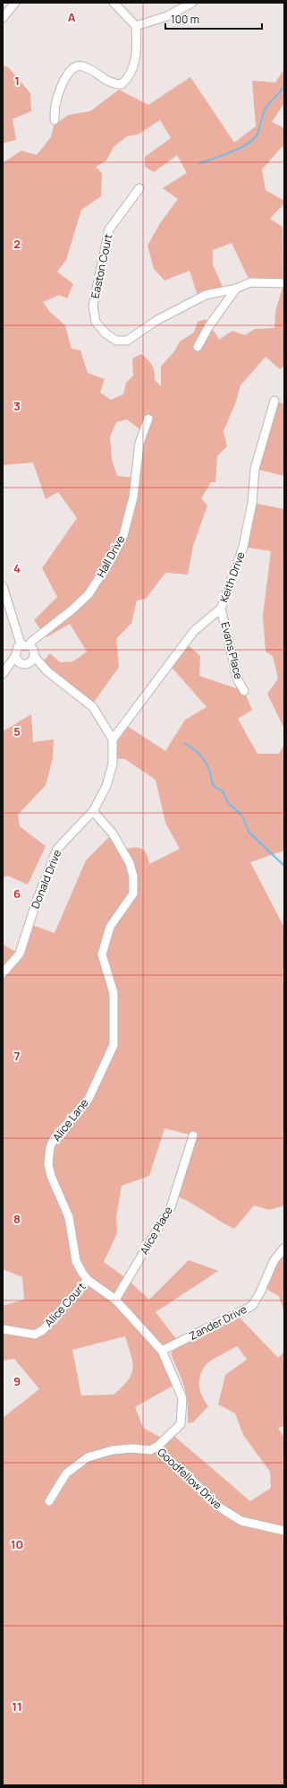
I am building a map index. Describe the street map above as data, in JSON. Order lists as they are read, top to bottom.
{
  "streets": {
    "street": [
      "Easton Court",
      "Hall Drive",
      "Keith Drive",
      "Evans Place",
      "Donald Drive",
      "Alice Lane",
      "Alice Place",
      "Alice Court",
      "Zander Drive",
      "Goodfellow Drive"
    ]
  },
  "crossings": [
    ["Keith Drive", "Evans Place"],
    ["Keith Drive", "Donald Drive"],
    ["Donald Drive", "Alice Lane"],
    ["Alice Lane", "Alice Place"],
    ["Alice Lane", "Alice Court"],
    ["Alice Lane", "Zander Drive"],
    ["Alice Lane", "Goodfellow Drive"]
  ],
  "scale_bar": "100 m",
  "grid": {
    "columns": ["A"],
    "rows": [
      "1",
      "2",
      "3",
      "4",
      "5",
      "6",
      "7",
      "8",
      "9",
      "10",
      "11"
    ]
  }
}
